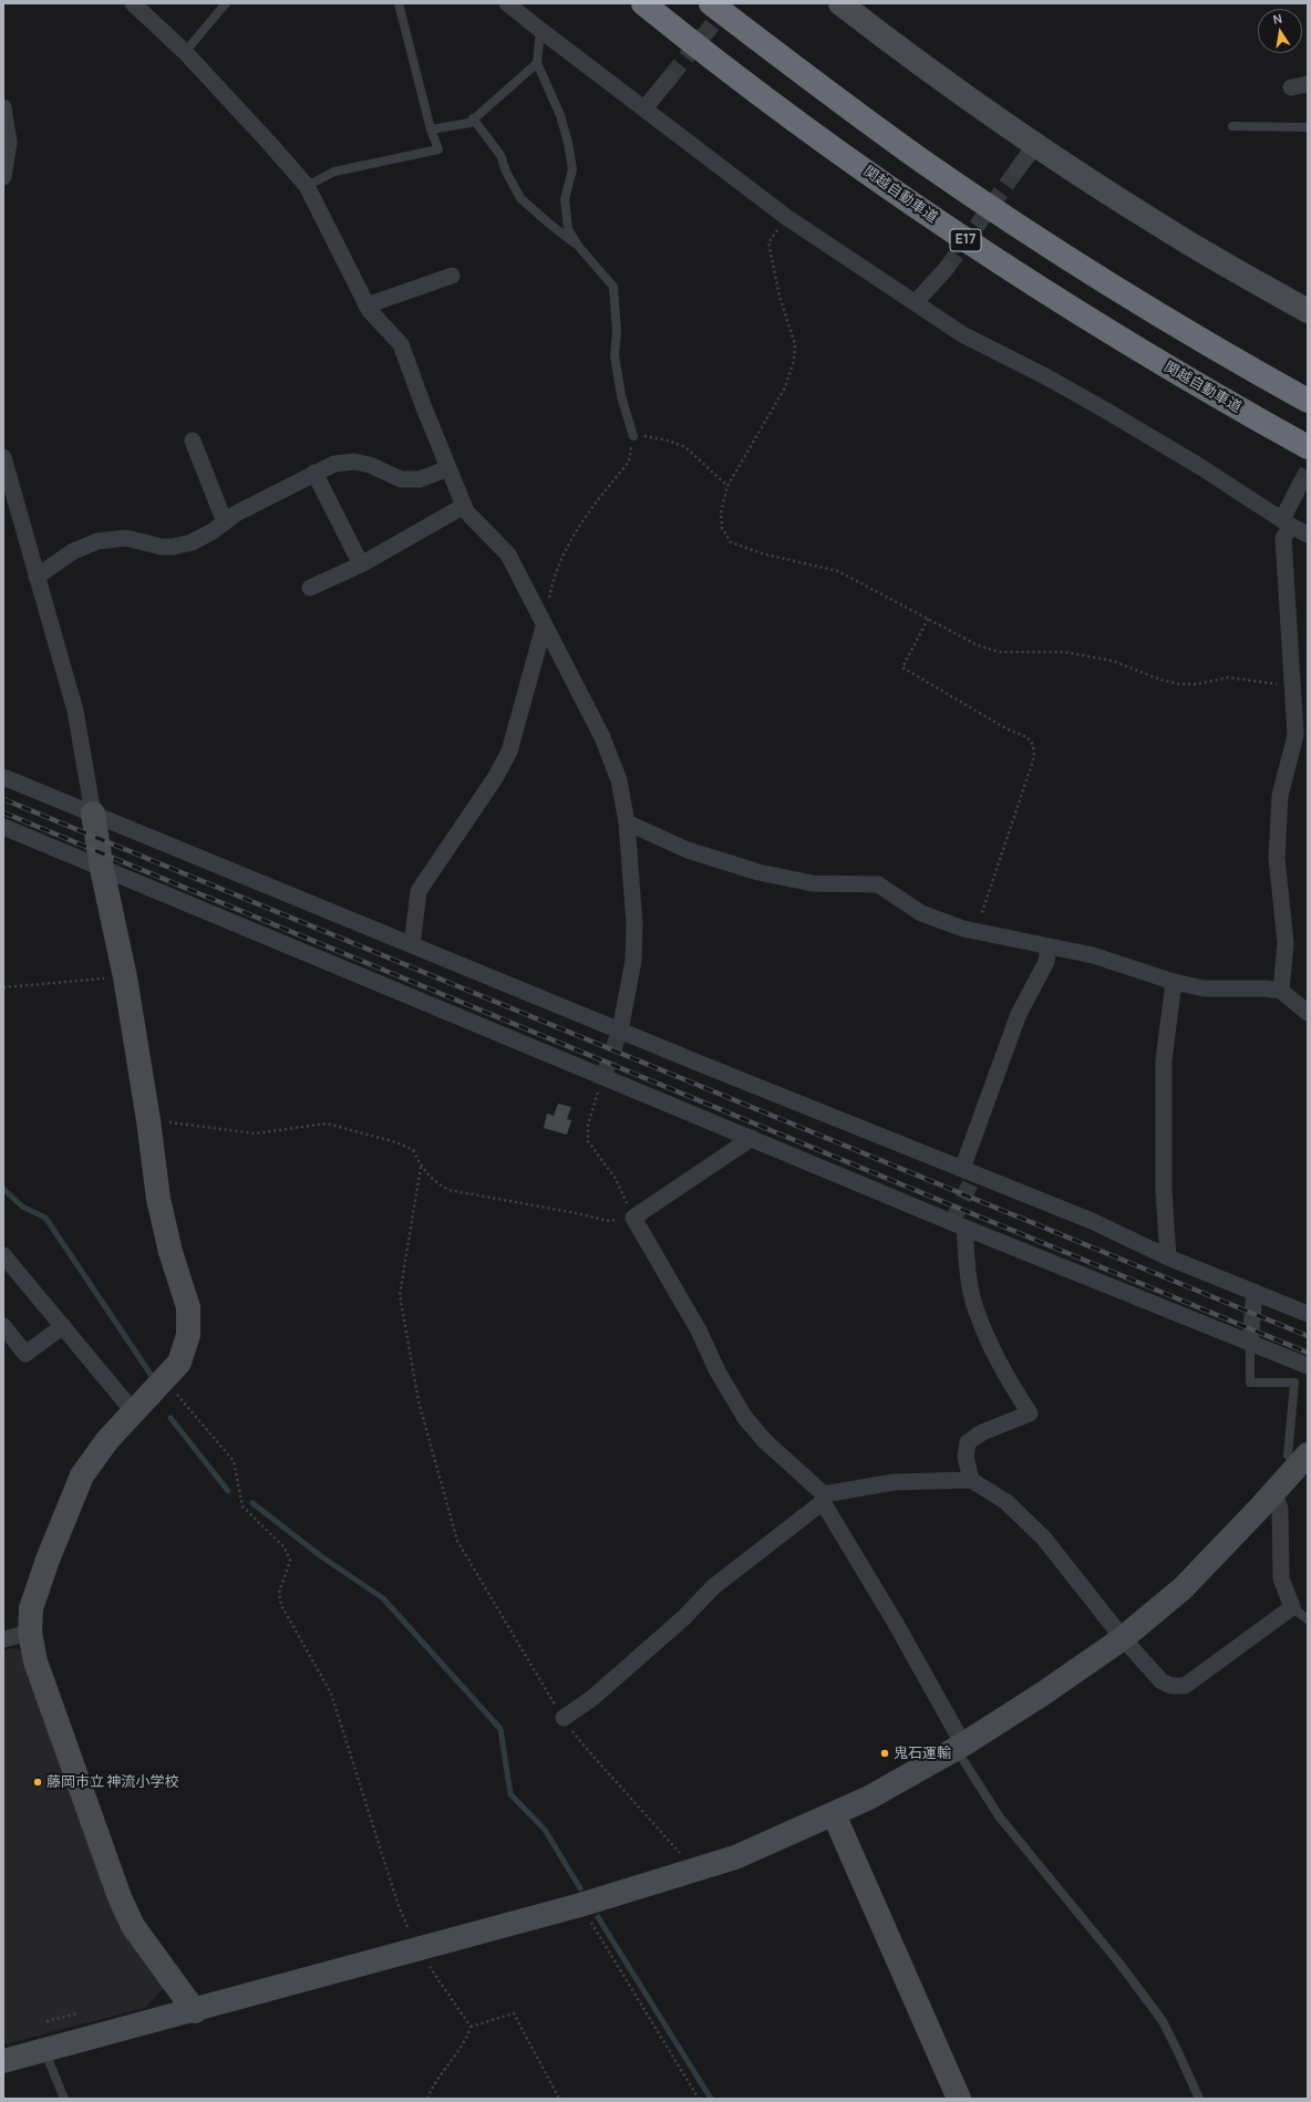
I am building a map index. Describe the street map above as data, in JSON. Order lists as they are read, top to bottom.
{
  "streets": {
    "highway": ["関越自動車道", "E17"]
  },
  "places": ["鬼石運輸", "藤岡市立 神流小学校"],
  "north": "top"
}
